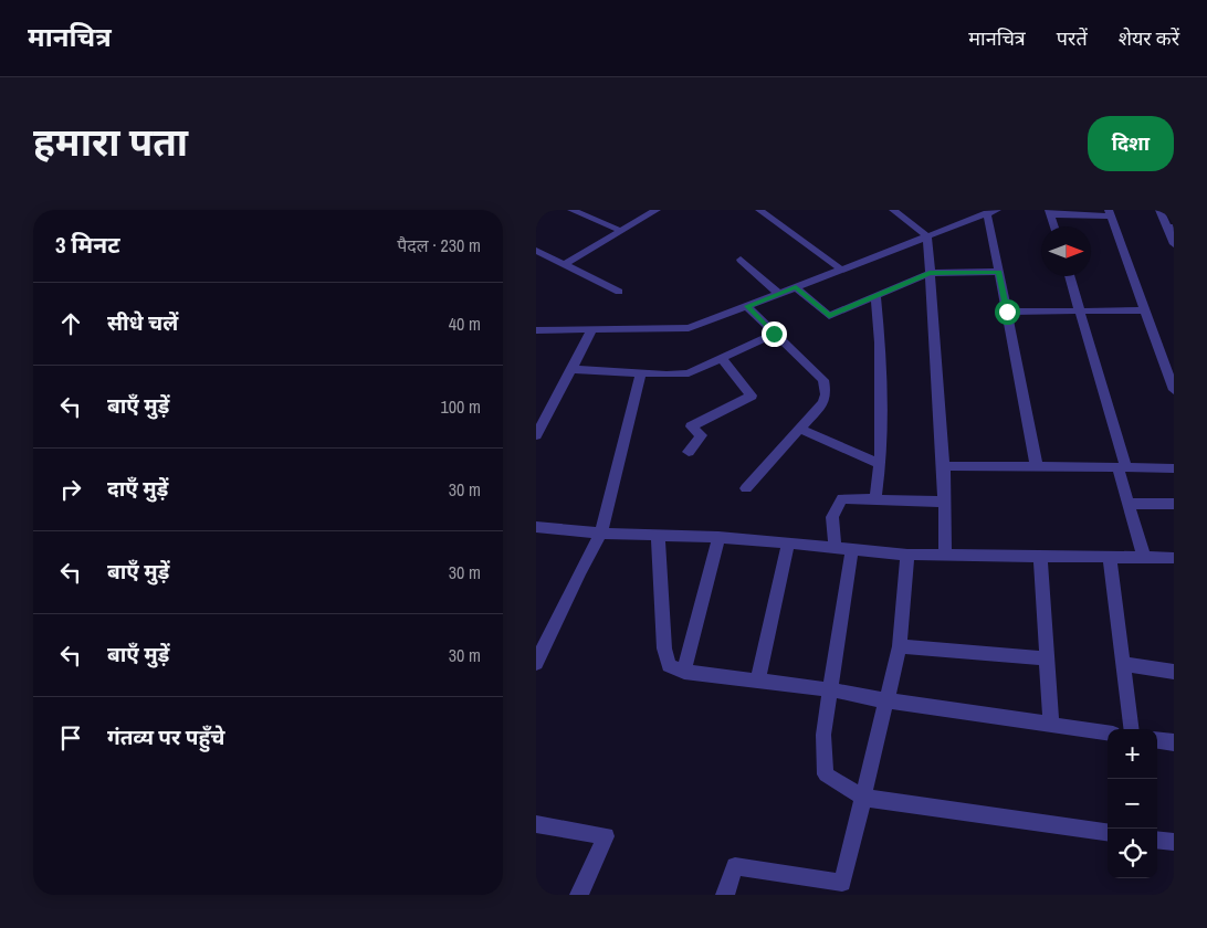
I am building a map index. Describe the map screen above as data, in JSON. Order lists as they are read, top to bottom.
{
  "north": "right",
  "page": {
    "header": "मानचित्र",
    "nav": ["मानचित्र", "परतें", "शेयर करें"],
    "title": "हमारा पता",
    "buttons": "दिशा",
    "heading": ["3 मिनट", "पैदल · 230 m"],
    "list": [
      ["सीधे चलें", "40 m"],
      ["बाएँ मुड़ें", "100 m"],
      ["दाएँ मुड़ें", "30 m"],
      ["बाएँ मुड़ें", "30 m"],
      ["बाएँ मुड़ें", "30 m"],
      "गंतव्य पर पहुँचे"
    ],
    "map_buttons": ["+", "−"]
  }
}
